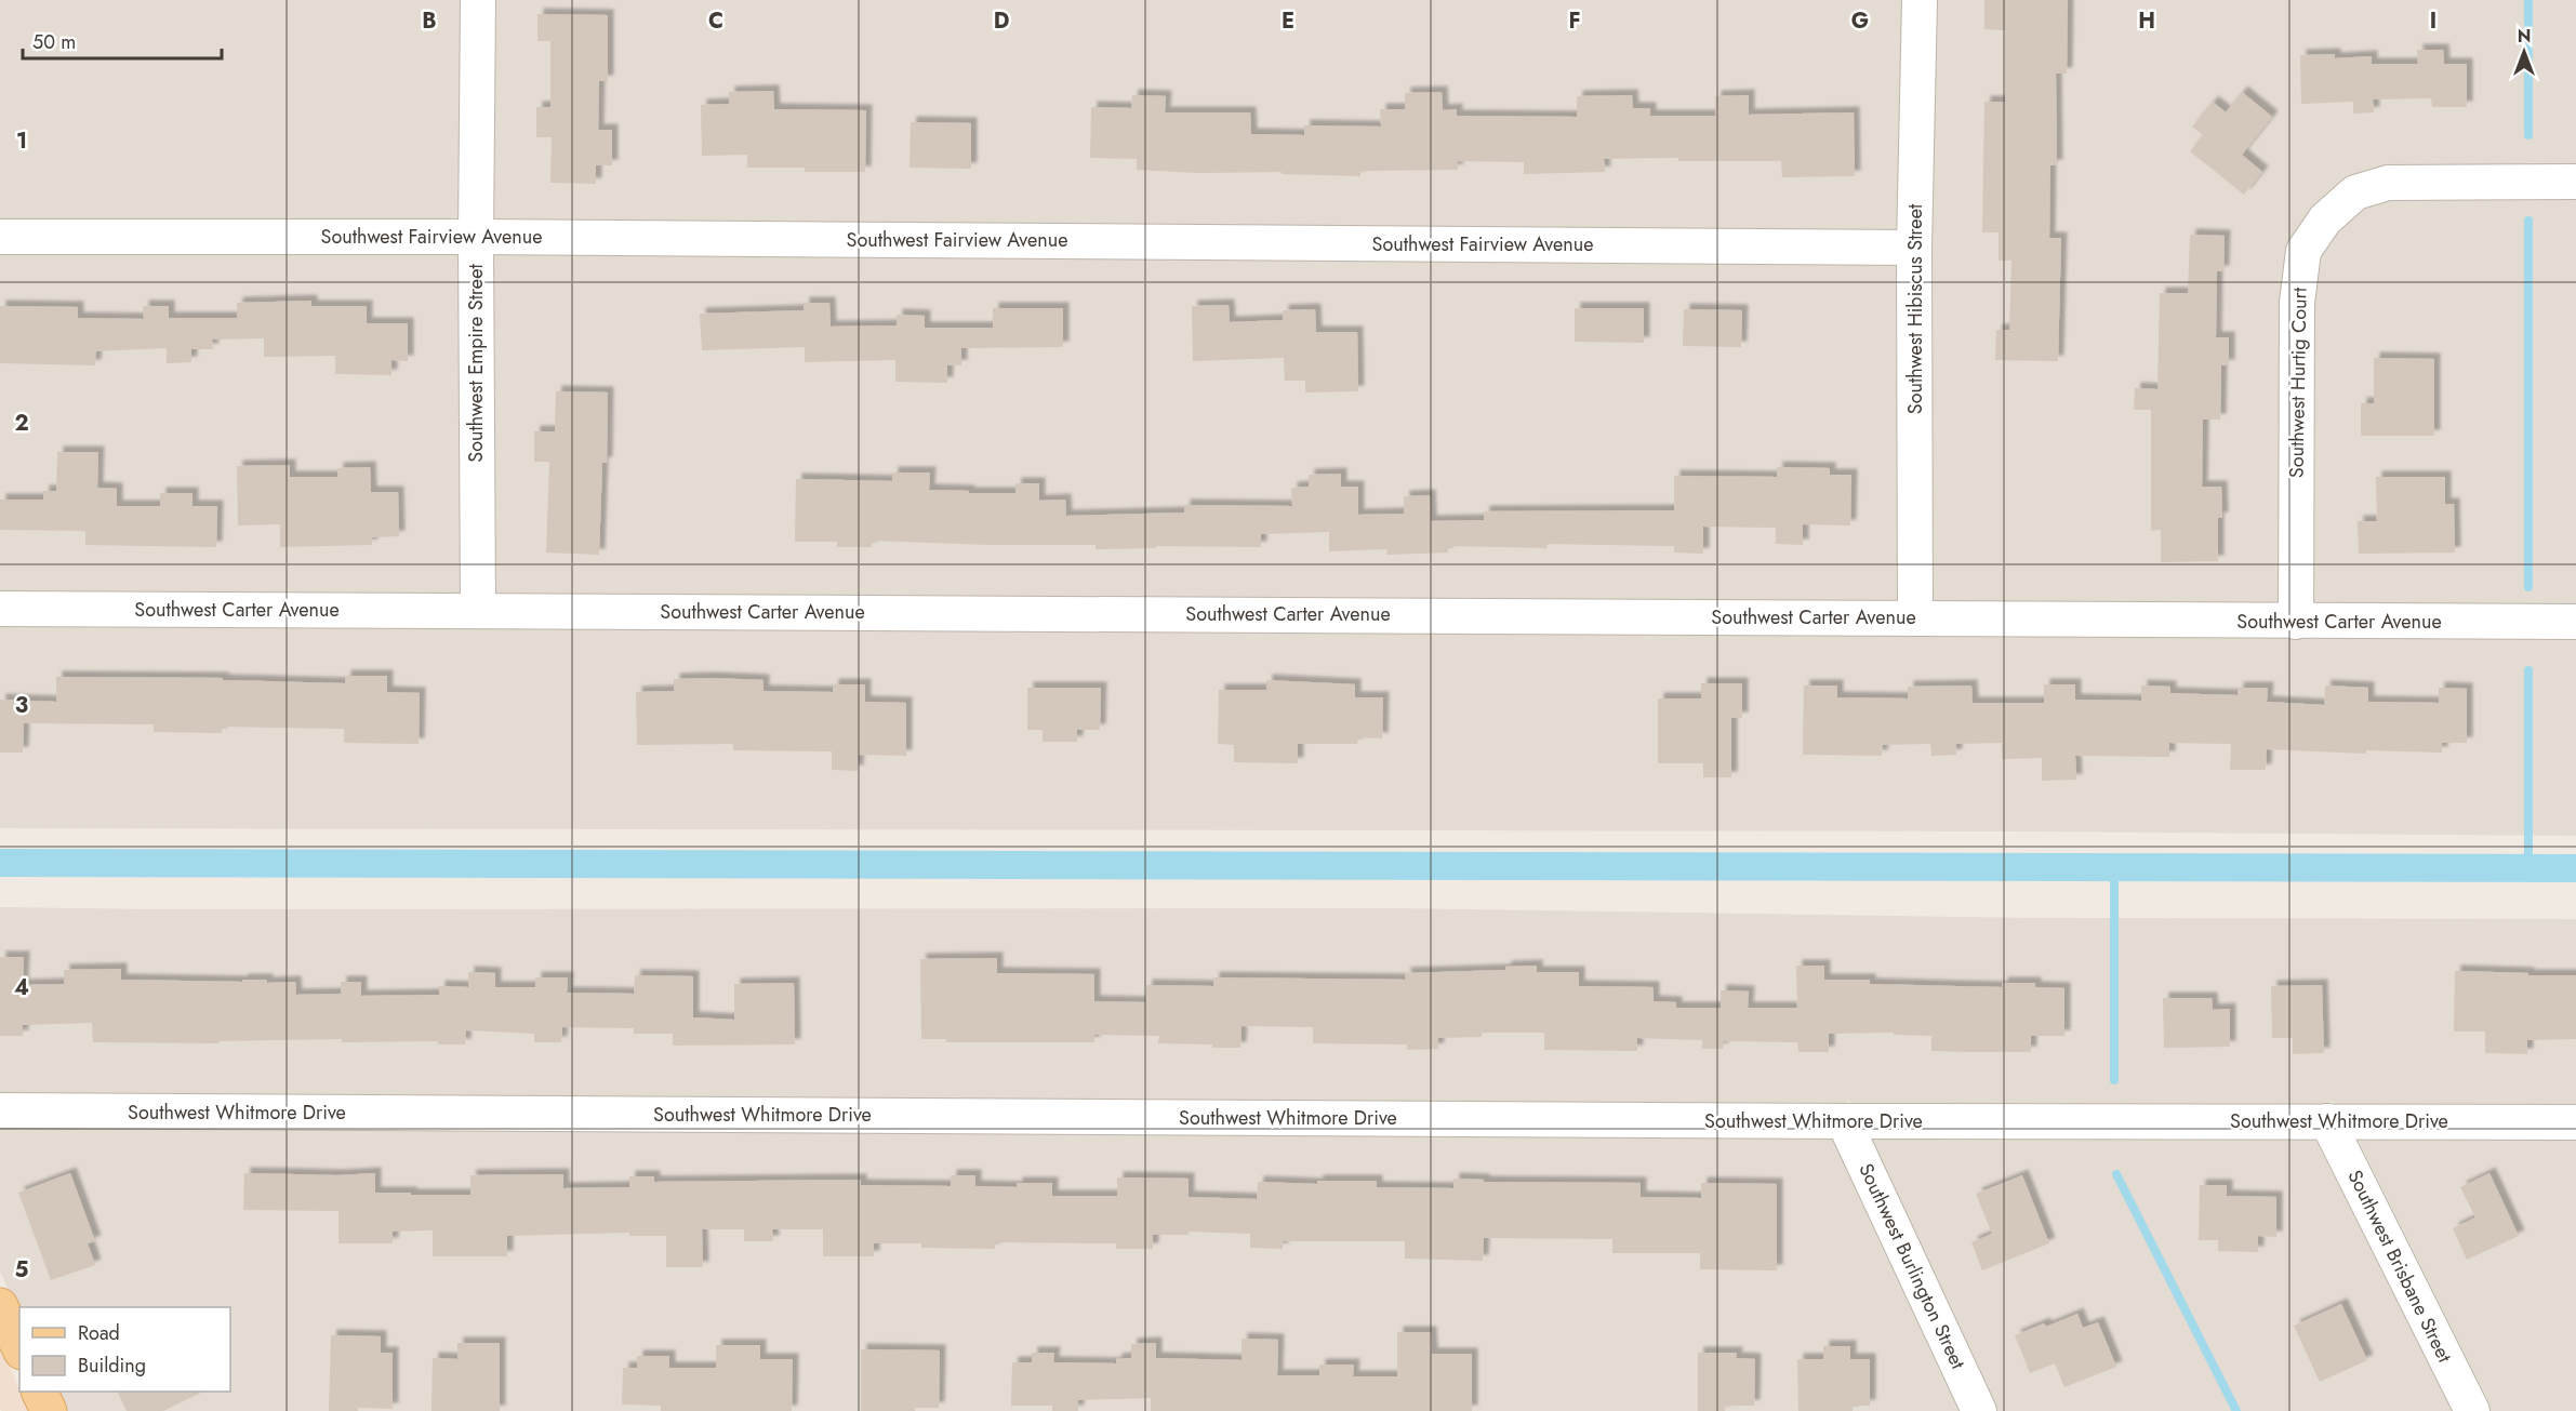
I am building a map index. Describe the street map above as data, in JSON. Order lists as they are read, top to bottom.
{
  "streets": {
    "street": [
      "Southwest Fairview Avenue",
      "Southwest Hibiscus Street",
      "Southwest Empire Street",
      "Southwest Hurtig Court",
      "Southwest Carter Avenue",
      "Southwest Whitmore Drive",
      "Southwest Burlington Street",
      "Southwest Brisbane Street"
    ]
  },
  "crossings": [
    ["Southwest Fairview Avenue", "Southwest Hibiscus Street"],
    ["Southwest Fairview Avenue", "Southwest Empire Street"],
    ["Southwest Hibiscus Street", "Southwest Carter Avenue"],
    ["Southwest Empire Street", "Southwest Carter Avenue"],
    ["Southwest Hurtig Court", "Southwest Carter Avenue"],
    ["Southwest Whitmore Drive", "Southwest Burlington Street"],
    ["Southwest Whitmore Drive", "Southwest Brisbane Street"]
  ],
  "legend": ["Road", "Building"],
  "scale_bar": "50 m",
  "north": "top",
  "grid": {
    "columns": [
      "B",
      "C",
      "D",
      "E",
      "F",
      "G",
      "H",
      "I"
    ],
    "rows": [
      "1",
      "2",
      "3",
      "4",
      "5"
    ]
  }
}
